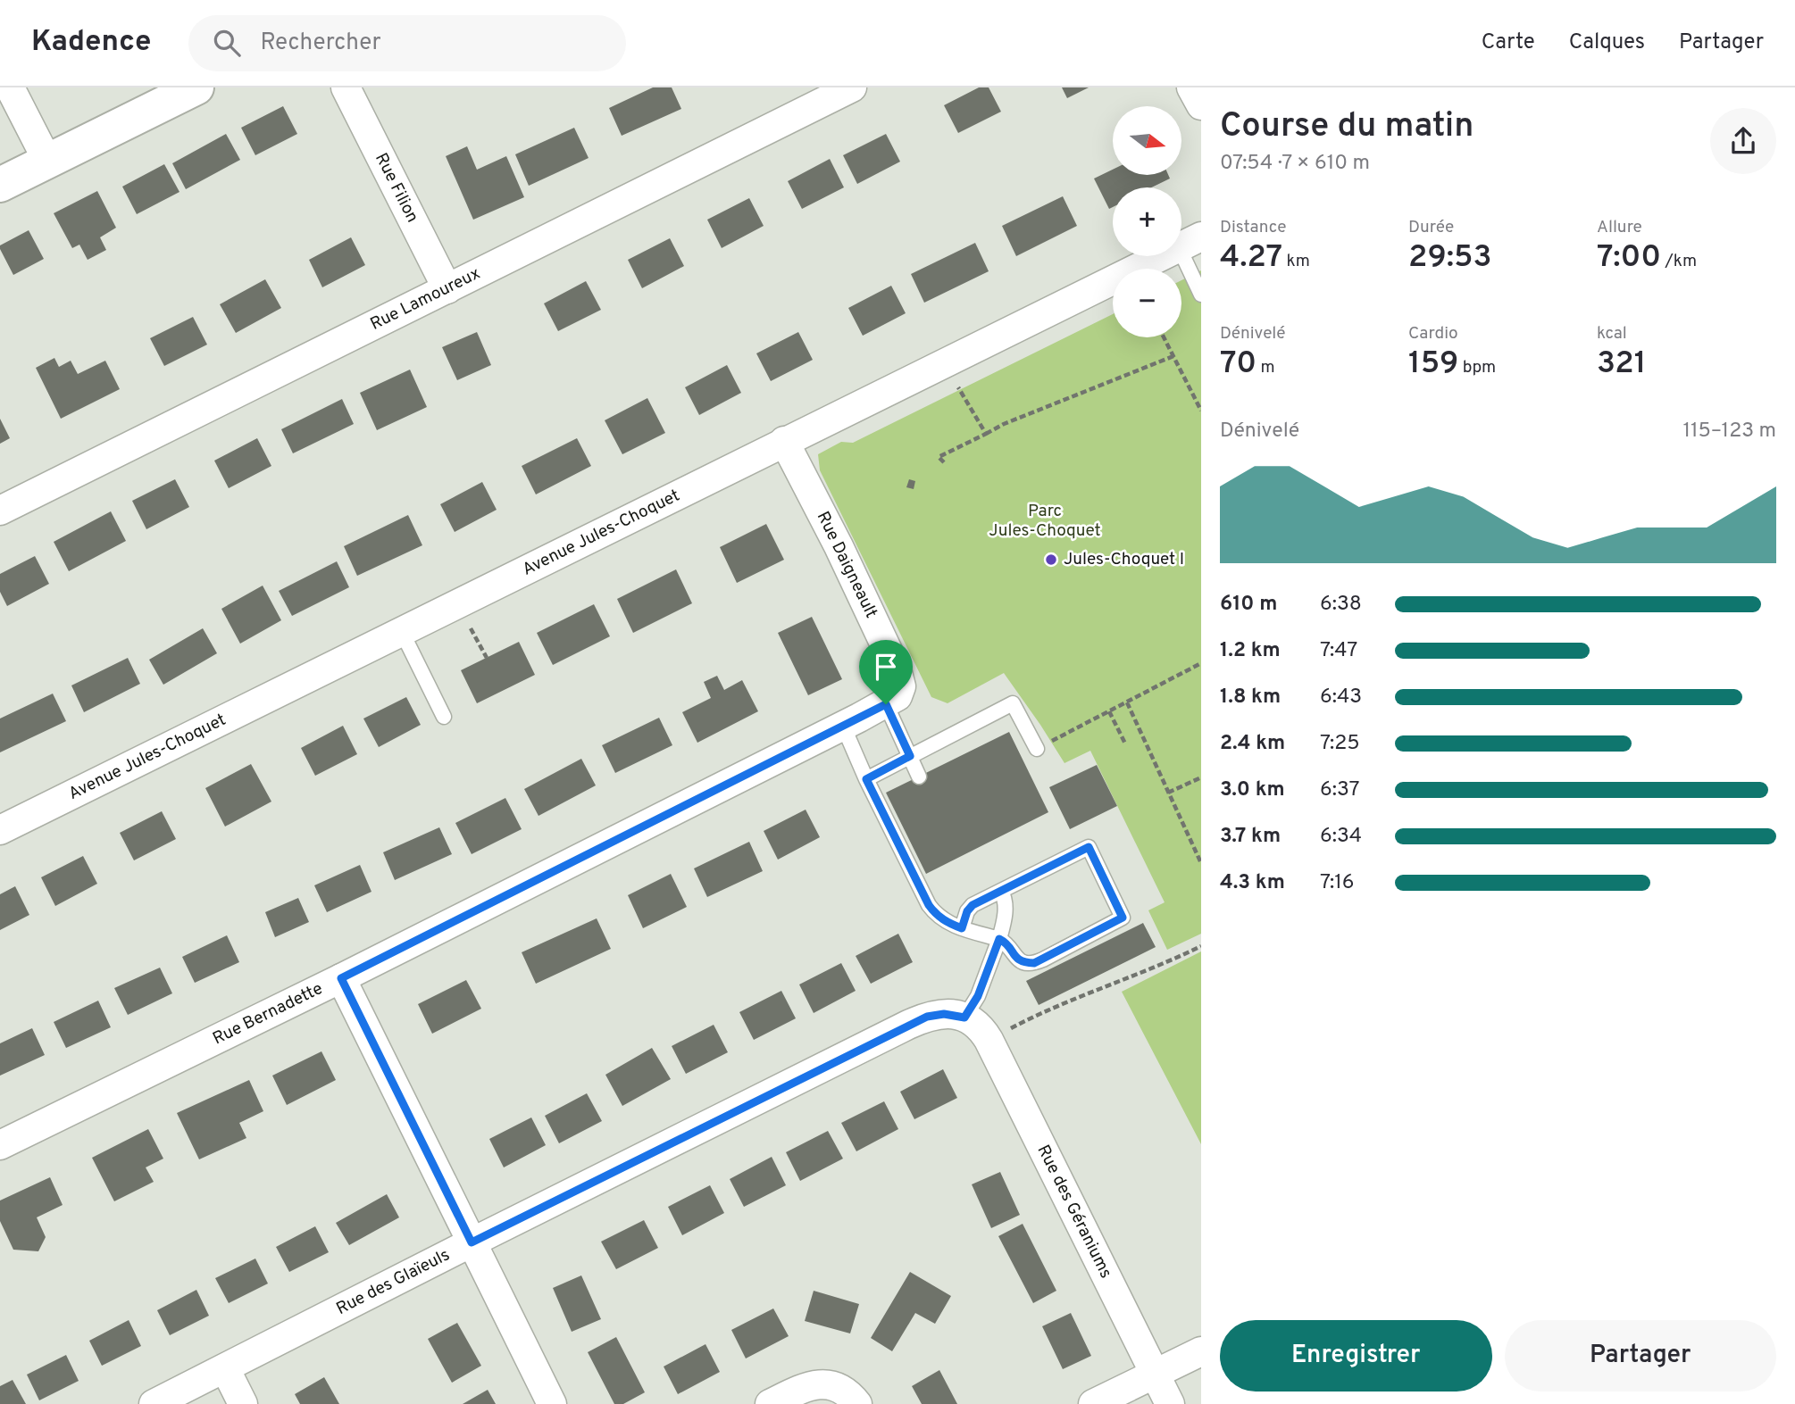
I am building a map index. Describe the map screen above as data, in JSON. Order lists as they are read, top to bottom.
{
  "streets": {
    "street": [
      "Rue Filion",
      "Rue Lamoureux",
      "Avenue Jules-Choquet",
      "Rue Daigneault",
      "Rue Bernadette",
      "Rue des Géraniums",
      "Rue des Glaïeuls"
    ]
  },
  "crossings": [
    ["Rue Filion", "Rue Lamoureux"],
    ["Avenue Jules-Choquet", "Rue Daigneault"],
    ["Rue Daigneault", "Rue Bernadette"],
    ["Rue des Géraniums", "Rue des Glaïeuls"]
  ],
  "parks": ["Parc Jules-Choquet"],
  "places": ["Jules-Choquet I"],
  "north": "right",
  "page": {
    "header": "Kadence",
    "search": "Rechercher",
    "nav": ["Carte", "Calques", "Partager"],
    "heading": ["Course du matin", "07:54 · 7 × 610 m"],
    "map_buttons": ["+", "−"],
    "stats": [
      ["Distance", "4.27 km"],
      ["Durée", "29:53"],
      ["Allure", "7:00 /km"],
      ["Dénivelé", "70 m"],
      ["Cardio", "159 bpm"],
      ["kcal", "321"]
    ],
    "chart": ["Dénivelé", "115–123 m"],
    "list": [
      {
        "name": "610 m",
        "note": "6:38"
      },
      {
        "name": "1.2 km",
        "note": "7:47"
      },
      {
        "name": "1.8 km",
        "note": "6:43"
      },
      {
        "name": "2.4 km",
        "note": "7:25"
      },
      {
        "name": "3.0 km",
        "note": "6:37"
      },
      {
        "name": "3.7 km",
        "note": "6:34"
      },
      {
        "name": "4.3 km",
        "note": "7:16"
      }
    ],
    "buttons": ["Enregistrer", "Partager"]
  }
}
